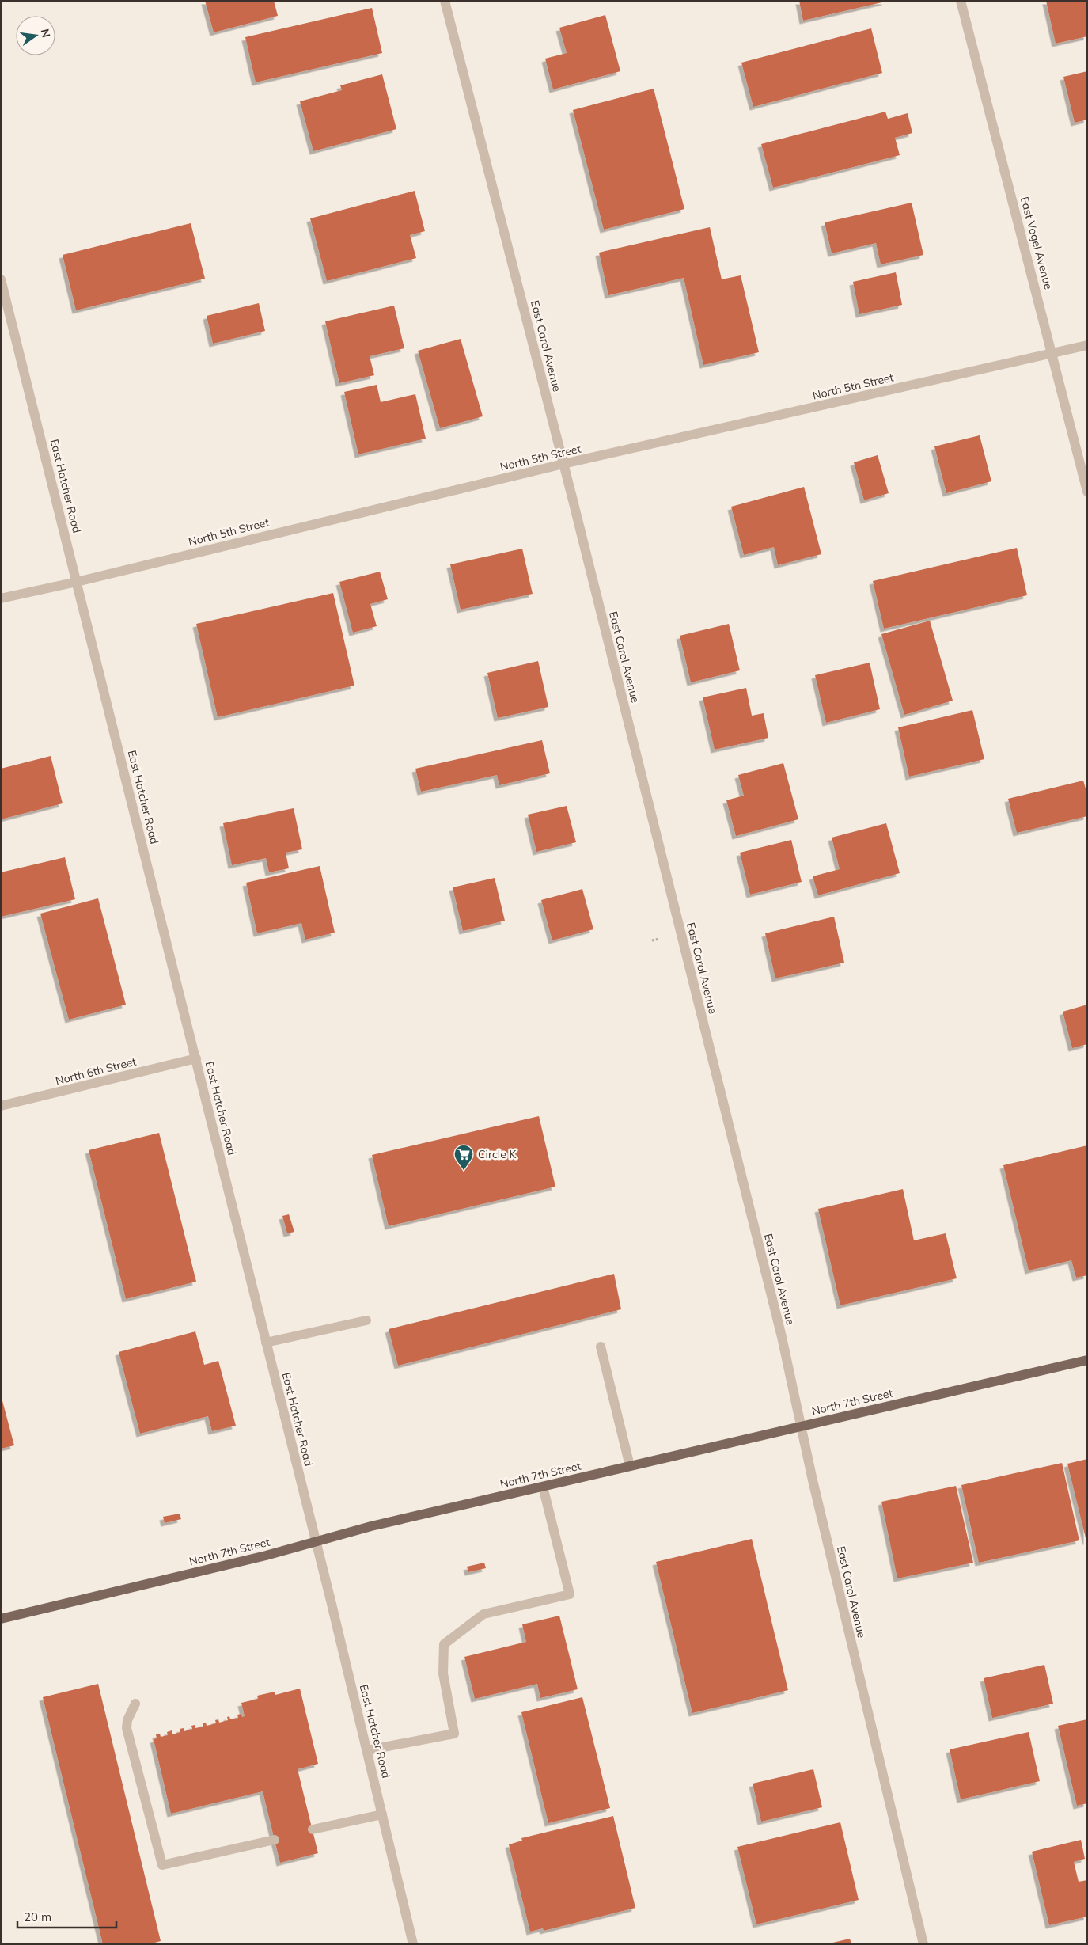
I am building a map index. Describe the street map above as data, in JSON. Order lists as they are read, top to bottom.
{
  "streets": {
    "main road": ["North 7th Street"],
    "street": [
      "East Vogel Avenue",
      "East Carol Avenue",
      "North 5th Street",
      "East Hatcher Road",
      "North 6th Street"
    ]
  },
  "crossings": [
    ["East Vogel Avenue", "North 5th Street"],
    ["East Carol Avenue", "North 5th Street"],
    ["East Carol Avenue", "North 7th Street"],
    ["North 5th Street", "East Hatcher Road"],
    ["East Hatcher Road", "North 6th Street"],
    ["East Hatcher Road", "North 7th Street"]
  ],
  "places": {
    "supermarket": ["Circle K"]
  },
  "scale_bar": "20 m",
  "north": "right"
}
